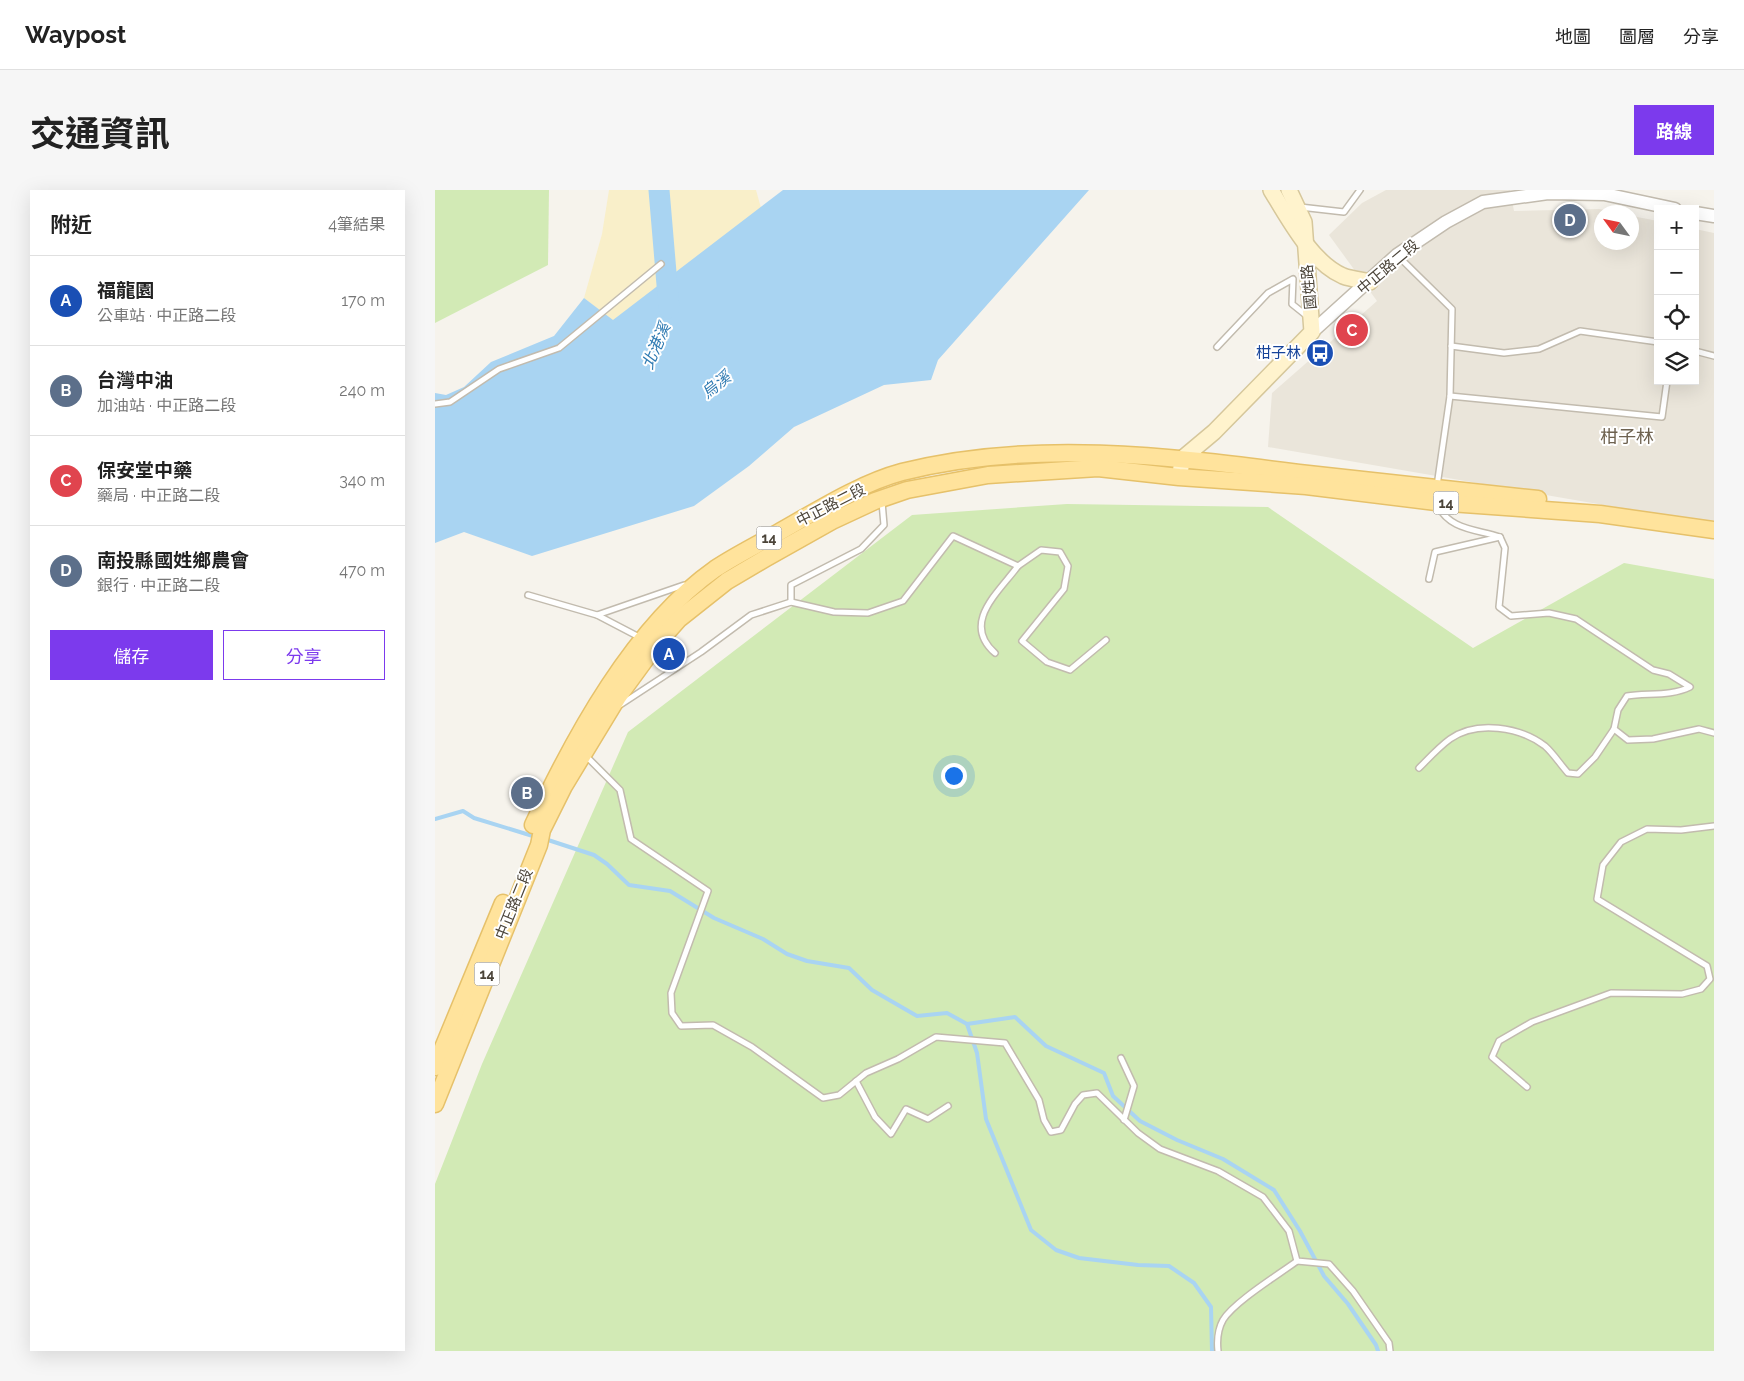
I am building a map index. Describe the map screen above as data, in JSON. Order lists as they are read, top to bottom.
{
  "streets": {
    "main road": ["中正路二段", "國姓路", "14"]
  },
  "crossings": [
    ["中正路二段", "國姓路"]
  ],
  "districts": ["柑子林"],
  "water": ["北港溪", "烏溪"],
  "places": {
    "bus stop": ["柑子林"]
  },
  "north": "top left",
  "page": {
    "header": "Waypost",
    "nav": ["地圖", "圖層", "分享"],
    "title": "交通資訊",
    "buttons": [
      "路線",
      ["儲存", "分享"]
    ],
    "heading": ["附近", "4筆結果"],
    "pins": [
      "D",
      "C",
      "A",
      "B"
    ],
    "map_buttons": ["+", "−"],
    "list": [
      {
        "mark": "A",
        "name": "福龍園",
        "note": "公車站 · 中正路二段",
        "value": "170 m"
      },
      {
        "mark": "B",
        "name": "台灣中油",
        "note": "加油站 · 中正路二段",
        "value": "240 m"
      },
      {
        "mark": "C",
        "name": "保安堂中藥",
        "note": "藥局 · 中正路二段",
        "value": "340 m"
      },
      {
        "mark": "D",
        "name": "南投縣國姓鄉農會",
        "note": "銀行 · 中正路二段",
        "value": "470 m"
      }
    ]
  }
}
